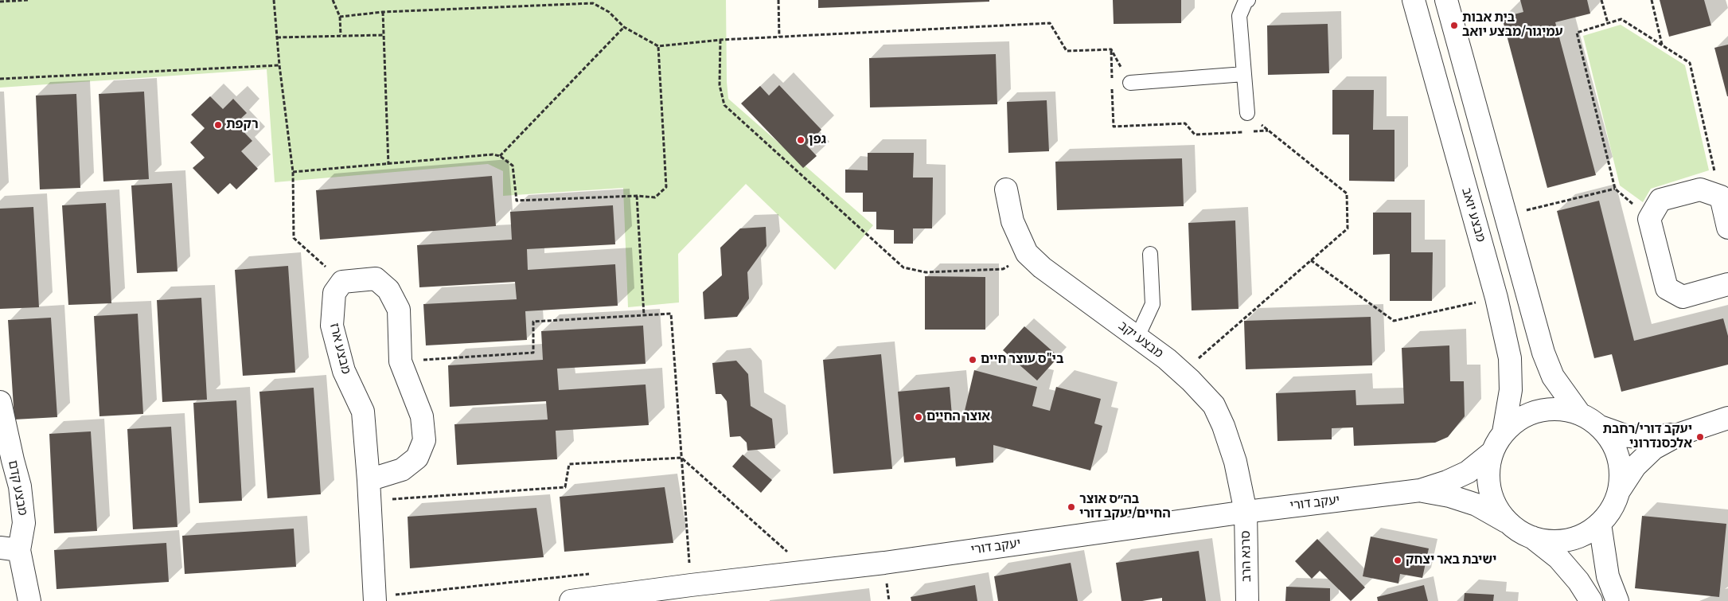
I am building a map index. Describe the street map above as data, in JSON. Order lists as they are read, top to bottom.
{
  "streets": {
    "street": [
      "מבצע יואב",
      "מבצע יקב",
      "מבצע ארז",
      "מבצע קדם",
      "יעקב דורי",
      "סרנא הרב"
    ]
  },
  "crossings": [
    ["מבצע יואב", "יעקב דורי"],
    ["מבצע יקב", "יעקב דורי"],
    ["מבצע יקב", "סרנא הרב"],
    ["יעקב דורי", "סרנא הרב"]
  ],
  "places": [
    "בית אבות עמיגור/מבצע יואב",
    "רקפת",
    "גפן",
    "בי\"ס עוצר חיים",
    "אוצר החיים",
    "יעקב דורי/רחבת אלכסנדרוני",
    "בה״ס אוצר החיים/יעקב דורי",
    "ישיבת באר יצחק"
  ]
}
